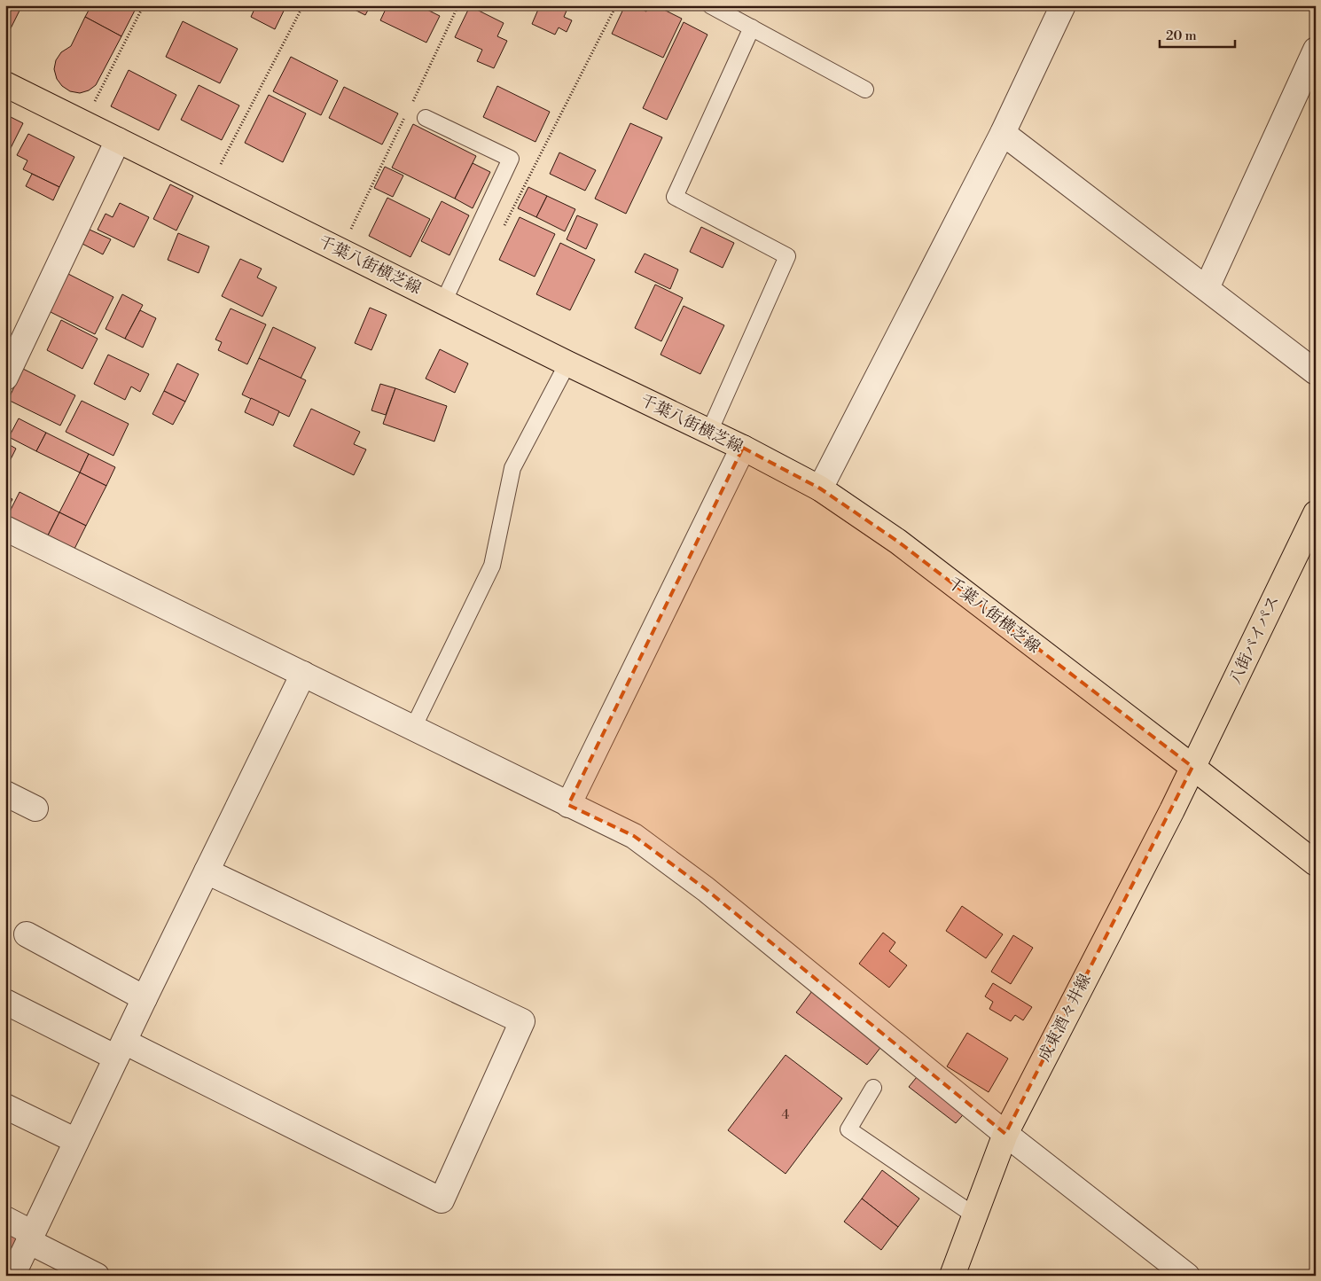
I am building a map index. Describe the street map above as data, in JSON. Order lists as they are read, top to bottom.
{
  "streets": {
    "main road": ["千葉八街横芝線", "八街バイパス", "成東酒々井線"]
  },
  "crossings": [
    ["千葉八街横芝線", "八街バイパス"],
    ["千葉八街横芝線", "成東酒々井線"],
    ["八街バイパス", "成東酒々井線"]
  ],
  "house_numbers": ["4"],
  "scale_bar": "20 m"
}
